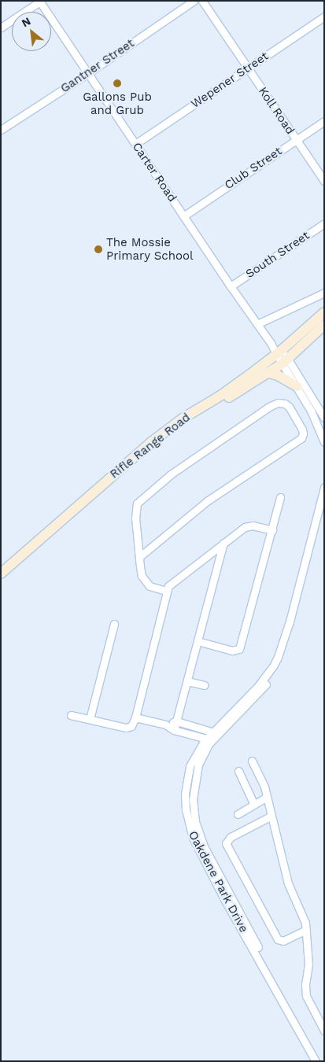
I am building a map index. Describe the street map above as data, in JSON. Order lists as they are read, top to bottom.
{
  "streets": {
    "main road": ["Rifle Range Road"],
    "street": [
      "Gantner Street",
      "Wepener Street",
      "Koll Road",
      "Club Street",
      "Carter Road",
      "South Street",
      "Oakdene Park Drive"
    ]
  },
  "crossings": [
    ["Gantner Street", "Carter Road"],
    ["Wepener Street", "Koll Road"],
    ["Wepener Street", "Carter Road"],
    ["Koll Road", "Club Street"],
    ["Club Street", "Carter Road"],
    ["Carter Road", "South Street"],
    ["Carter Road", "Rifle Range Road"]
  ],
  "places": ["Gallons Pub and Grub", "The Mossie Primary School"],
  "north": "top left"
}
